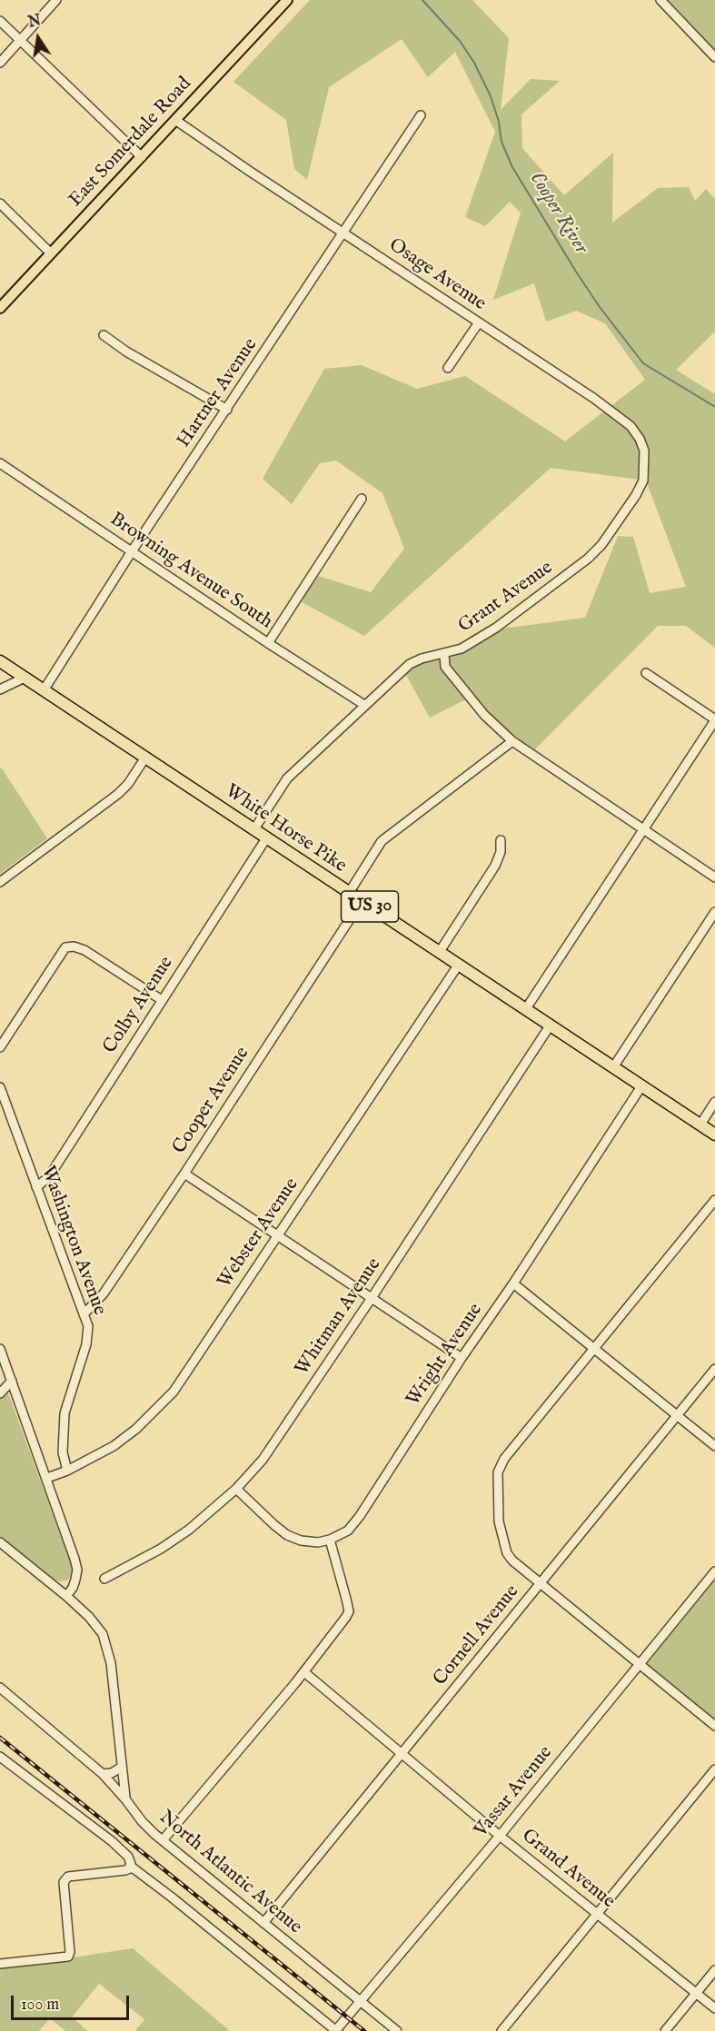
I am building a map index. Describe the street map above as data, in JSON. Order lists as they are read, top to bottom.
{
  "streets": {
    "highway": ["White Horse Pike", "US 30"],
    "main road": ["East Somerdale Road"],
    "street": [
      "Osage Avenue",
      "Hartner Avenue",
      "Browning Avenue South",
      "Grant Avenue",
      "Colby Avenue",
      "Cooper Avenue",
      "Webster Avenue",
      "Washington Avenue",
      "Whitman Avenue",
      "Wright Avenue",
      "Cornell Avenue",
      "Vassar Avenue",
      "Grand Avenue",
      "North Atlantic Avenue"
    ]
  },
  "crossings": [
    ["East Somerdale Road", "Osage Avenue"],
    ["Osage Avenue", "Hartner Avenue"],
    ["Osage Avenue", "Grant Avenue"],
    ["Hartner Avenue", "Browning Avenue South"],
    ["Hartner Avenue", "White Horse Pike"],
    ["Browning Avenue South", "Grant Avenue"],
    ["Grant Avenue", "White Horse Pike"],
    ["White Horse Pike", "Colby Avenue"],
    ["White Horse Pike", "Cooper Avenue"],
    ["White Horse Pike", "Webster Avenue"],
    ["White Horse Pike", "Whitman Avenue"],
    ["White Horse Pike", "Wright Avenue"],
    ["Colby Avenue", "Washington Avenue"],
    ["Cooper Avenue", "Washington Avenue"],
    ["Webster Avenue", "Washington Avenue"],
    ["Cornell Avenue", "Grand Avenue"],
    ["Cornell Avenue", "North Atlantic Avenue"],
    ["Vassar Avenue", "Grand Avenue"],
    ["Vassar Avenue", "North Atlantic Avenue"]
  ],
  "water": ["Cooper River"],
  "scale_bar": "100 m",
  "north": "top"
}
